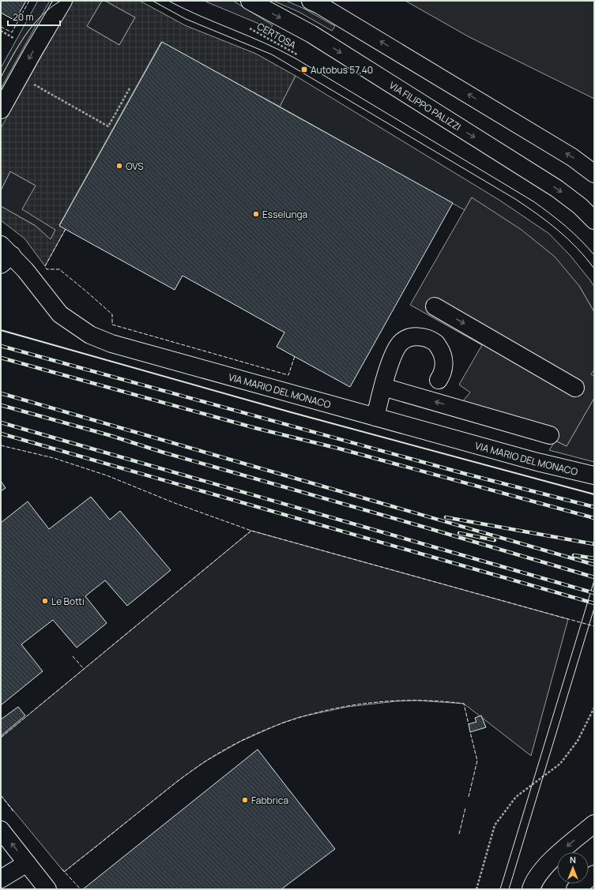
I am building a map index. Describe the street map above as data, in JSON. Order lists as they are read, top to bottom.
{
  "streets": {
    "street": ["VIA FILIPPO PALIZZI", "VIA MARIO DEL MONACO"],
    "path": ["CERTOSA"]
  },
  "places": {
    "transit": ["Autobus 57,40"],
    "other": [
      "OVS",
      "Esselunga",
      "Le Botti",
      "Fabbrica"
    ]
  },
  "scale_bar": "20 m",
  "north": "top"
}
